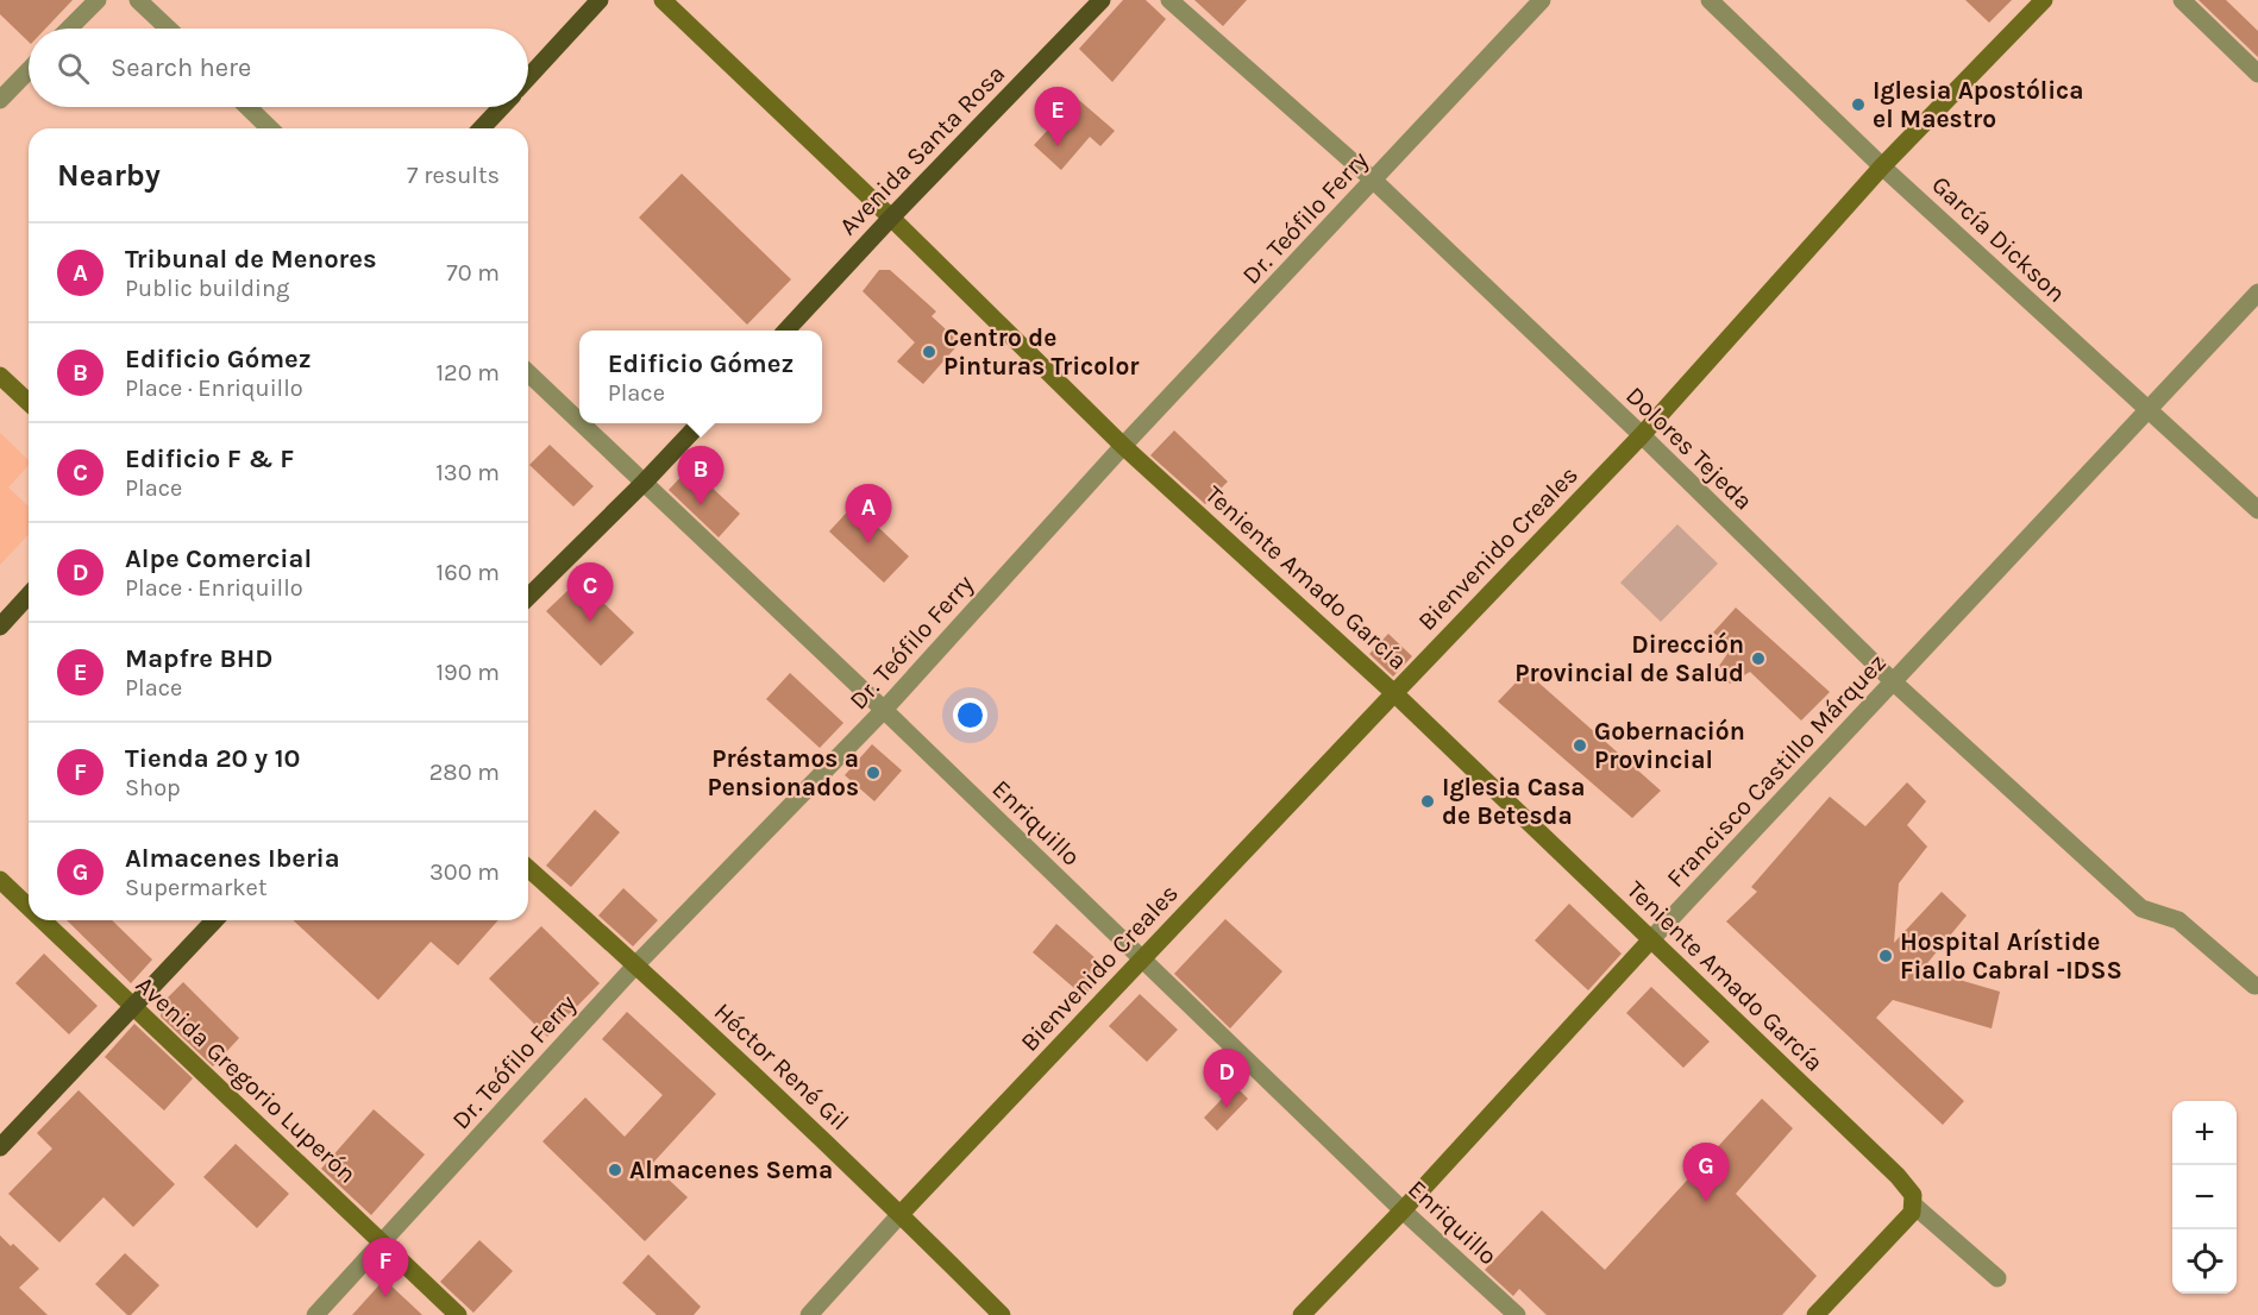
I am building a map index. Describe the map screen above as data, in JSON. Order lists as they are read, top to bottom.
{
  "streets": {
    "main road": [
      "Avenida Santa Rosa",
      "Bienvenido Creales",
      "Teniente Amado García",
      "Francisco Castillo Márquez",
      "Héctor René Gil",
      "Avenida Gregorio Luperón"
    ],
    "street": [
      "Dr. Teófilo Ferry",
      "García Dickson",
      "Dolores Tejeda",
      "Enriquillo"
    ]
  },
  "crossings": [
    ["Avenida Santa Rosa", "Teniente Amado García"],
    ["Dr. Teófilo Ferry", "Dolores Tejeda"],
    ["Dr. Teófilo Ferry", "Teniente Amado García"],
    ["Dr. Teófilo Ferry", "Enriquillo"],
    ["Dr. Teófilo Ferry", "Héctor René Gil"],
    ["Dr. Teófilo Ferry", "Avenida Gregorio Luperón"],
    ["García Dickson", "Bienvenido Creales"],
    ["García Dickson", "Francisco Castillo Márquez"],
    ["Dolores Tejeda", "Bienvenido Creales"],
    ["Dolores Tejeda", "Francisco Castillo Márquez"],
    ["Bienvenido Creales", "Teniente Amado García"],
    ["Bienvenido Creales", "Enriquillo"],
    ["Bienvenido Creales", "Héctor René Gil"],
    ["Teniente Amado García", "Francisco Castillo Márquez"],
    ["Francisco Castillo Márquez", "Enriquillo"]
  ],
  "places": [
    "Iglesia Apostólica el Maestro",
    "Centro de Pinturas Tricolor",
    "Dirección Provincial de Salud",
    "Gobernación Provincial",
    "Préstamos a Pensionados",
    "Iglesia Casa de Betesda",
    "Hospital Arístide Fiallo Cabral -IDSS",
    "Almacenes Sema"
  ],
  "page": {
    "search": "Search here",
    "pins": [
      "E",
      "B",
      "A",
      "C",
      "D",
      "G",
      "F"
    ],
    "heading": ["Nearby", "7 results"],
    "list": [
      {
        "mark": "A",
        "name": "Tribunal de Menores",
        "note": "Public building",
        "value": "70 m"
      },
      {
        "mark": "B",
        "name": "Edificio Gómez",
        "note": "Place · Enriquillo",
        "value": "120 m"
      },
      {
        "mark": "C",
        "name": "Edificio F & F",
        "note": "Place",
        "value": "130 m"
      },
      {
        "mark": "D",
        "name": "Alpe Comercial",
        "note": "Place · Enriquillo",
        "value": "160 m"
      },
      {
        "mark": "E",
        "name": "Mapfre BHD",
        "note": "Place",
        "value": "190 m"
      },
      {
        "mark": "F",
        "name": "Tienda 20 y 10",
        "note": "Shop",
        "value": "280 m"
      },
      {
        "mark": "G",
        "name": "Almacenes Iberia",
        "note": "Supermarket",
        "value": "300 m"
      }
    ],
    "popup": ["Edificio Gómez", "Place"],
    "map_buttons": ["+", "−"]
  }
}
